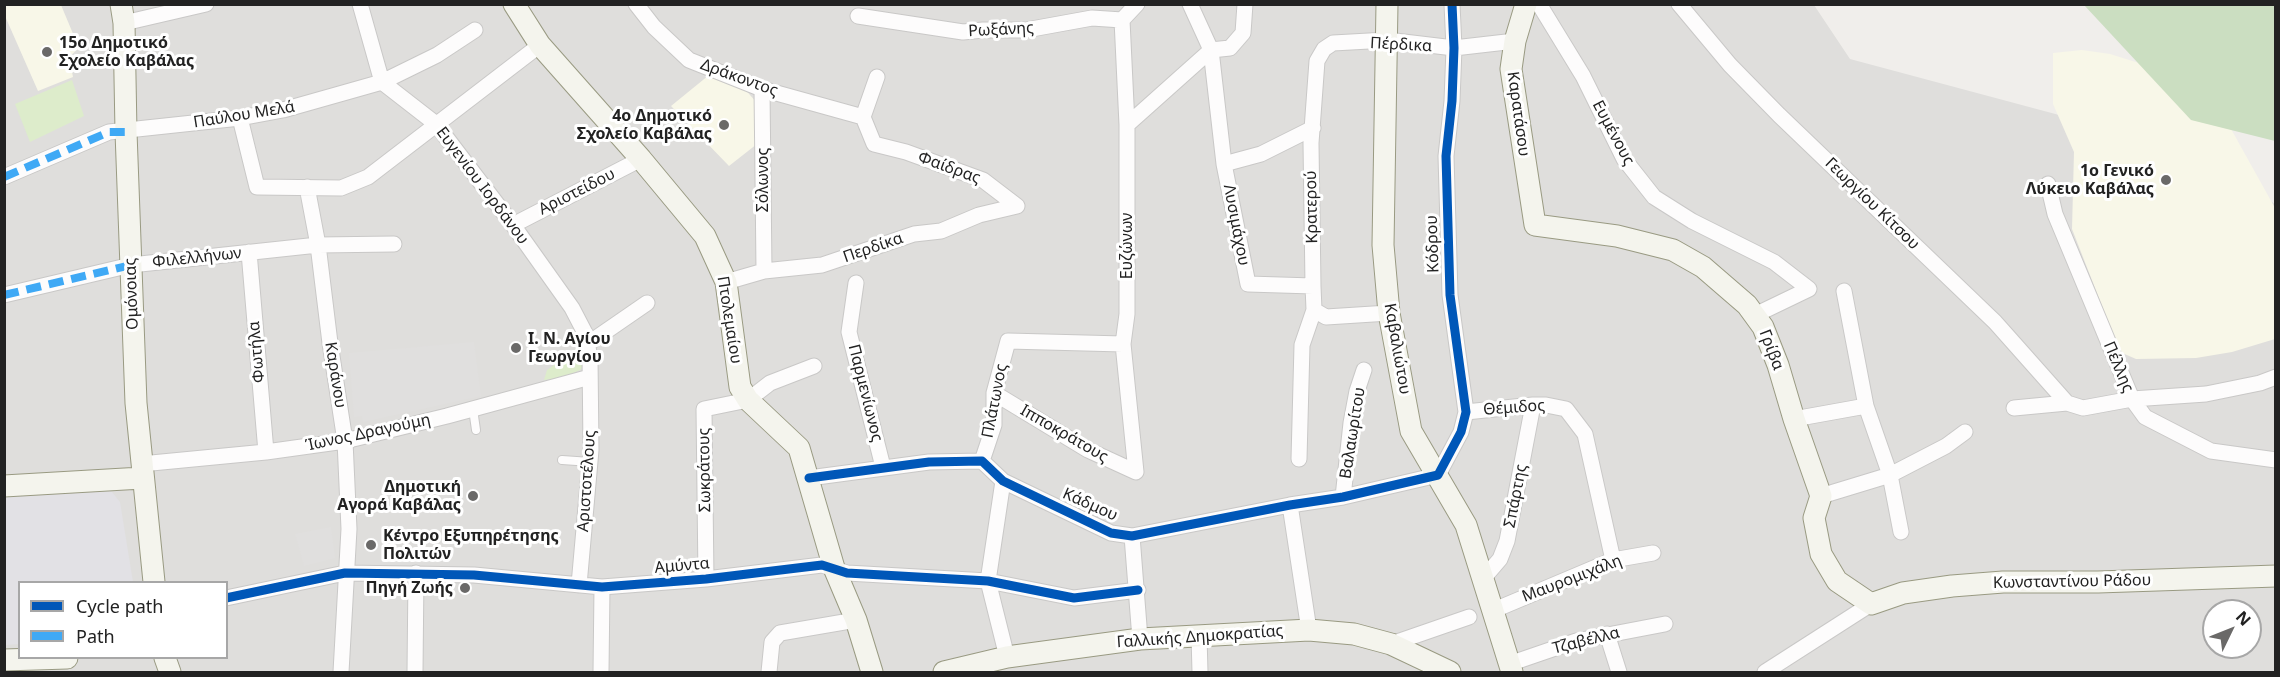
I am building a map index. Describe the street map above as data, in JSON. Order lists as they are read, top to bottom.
{
  "streets": {
    "street": [
      "Ρωξάνης",
      "Πέρδικα",
      "Δράκοντος",
      "Καρατάσου",
      "Παύλου Μελά",
      "Ευμένους",
      "Φαίδρας",
      "Σόλωνος",
      "Ευγενίου Ιορδάνου",
      "Αριστείδου",
      "Γεωργίου Κίτσου",
      "Κρατερού",
      "Λυσιμάχου",
      "Κόδρου",
      "Ευζώνων",
      "Περδίκα",
      "Φιλελλήνων",
      "Ομόνοιας",
      "Πτολεμαίου",
      "Καβαλιώτου",
      "Γρίβα",
      "Φωτήλα",
      "Πέλλης",
      "Καράνου",
      "Παρμενίωνος",
      "Πλάτωνος",
      "Θέμιδος",
      "Ίωνος Δραγούμη",
      "Βαλαωρίτου",
      "Ιπποκράτους",
      "Σωκράτους",
      "Αριστοτέλους",
      "Σπάρτης",
      "Κάδμου",
      "Αμύντα",
      "Μαυρομιχάλη",
      "Κωνσταντίνου Ράδου",
      "Γαλλικής Δημοκρατίας",
      "Τζαβέλλα"
    ]
  },
  "crossings": [
    ["Ρωξάνης", "Ευζώνων"],
    ["Πέρδικα", "Καρατάσου"],
    ["Πέρδικα", "Κρατερού"],
    ["Πέρδικα", "Κόδρου"],
    ["Πέρδικα", "Καβαλιώτου"],
    ["Δράκοντος", "Φαίδρας"],
    ["Δράκοντος", "Σόλωνος"],
    ["Καρατάσου", "Γρίβα"],
    ["Παύλου Μελά", "Ευγενίου Ιορδάνου"],
    ["Παύλου Μελά", "Ομόνοιας"],
    ["Ευμένους", "Γρίβα"],
    ["Φαίδρας", "Περδίκα"],
    ["Σόλωνος", "Περδίκα"],
    ["Ευγενίου Ιορδάνου", "Αριστείδου"],
    ["Ευγενίου Ιορδάνου", "Αριστοτέλους"],
    ["Αριστείδου", "Πτολεμαίου"],
    ["Κρατερού", "Λυσιμάχου"],
    ["Κόδρου", "Καβαλιώτου"],
    ["Κόδρου", "Θέμιδος"],
    ["Κόδρου", "Κάδμου"],
    ["Ευζώνων", "Πλάτωνος"],
    ["Ευζώνων", "Ιπποκράτους"],
    ["Περδίκα", "Πτολεμαίου"],
    ["Φιλελλήνων", "Ομόνοιας"],
    ["Φιλελλήνων", "Φωτήλα"],
    ["Φιλελλήνων", "Καράνου"],
    ["Ομόνοιας", "Ίωνος Δραγούμη"],
    ["Πτολεμαίου", "Σωκράτους"],
    ["Πτολεμαίου", "Αμύντα"],
    ["Καβαλιώτου", "Σπάρτης"],
    ["Καβαλιώτου", "Κάδμου"],
    ["Καβαλιώτου", "Μαυρομιχάλη"],
    ["Καβαλιώτου", "Τζαβέλλα"],
    ["Φωτήλα", "Ίωνος Δραγούμη"],
    ["Καράνου", "Ίωνος Δραγούμη"],
    ["Καράνου", "Αμύντα"],
    ["Πλάτωνος", "Ιπποκράτους"],
    ["Πλάτωνος", "Κάδμου"],
    ["Θέμιδος", "Σπάρτης"],
    ["Θέμιδος", "Μαυρομιχάλη"],
    ["Ίωνος Δραγούμη", "Αριστοτέλους"],
    ["Βαλαωρίτου", "Κάδμου"],
    ["Σωκράτους", "Αμύντα"],
    ["Αριστοτέλους", "Αμύντα"]
  ],
  "places": [
    "15ο Δημοτικό Σχολείο Καβάλας",
    "4ο Δημοτικό Σχολείο Καβάλας",
    "1ο Γενικό Λύκειο Καβάλας",
    "Ι. Ν. Αγίου Γεωργίου",
    "Δημοτική Αγορά Καβάλας",
    "Κέντρο Εξυπηρέτησης Πολιτών",
    "Πηγή Ζωής"
  ],
  "legend": ["Cycle path", "Path"],
  "north": "top right"
}
